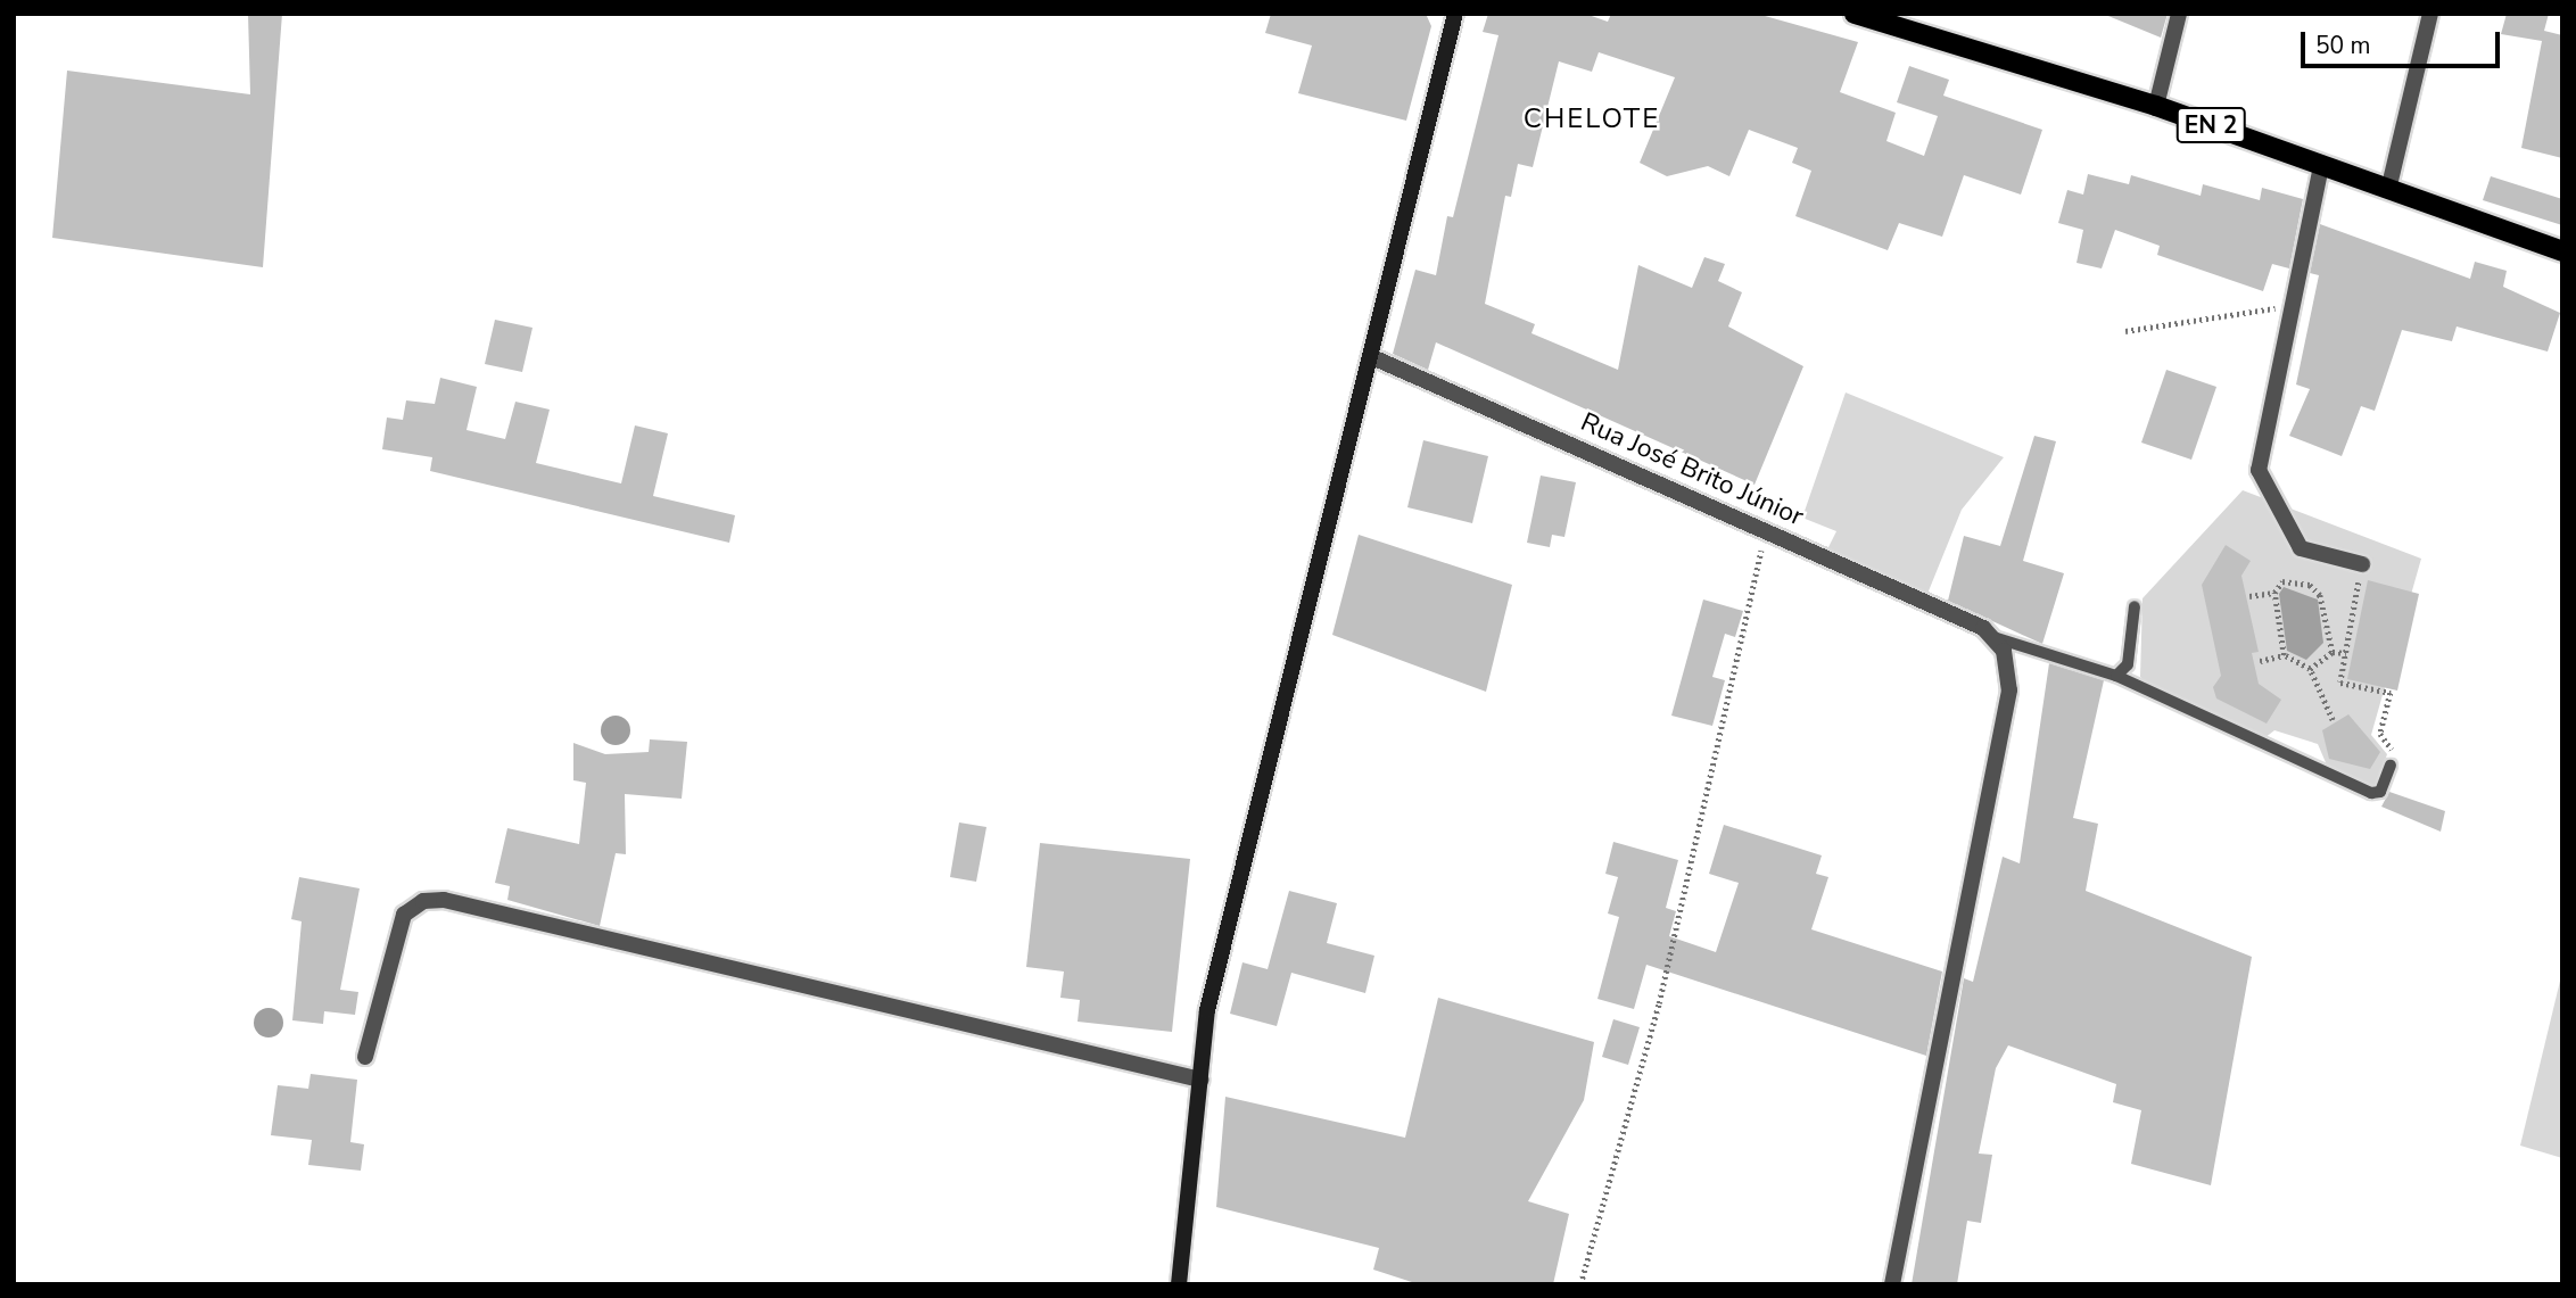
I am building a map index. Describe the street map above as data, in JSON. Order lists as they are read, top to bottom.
{
  "streets": {
    "main road": ["EN 2"],
    "street": ["Rua José Brito Júnior"]
  },
  "districts": ["CHELOTE"],
  "scale_bar": "50 m"
}
